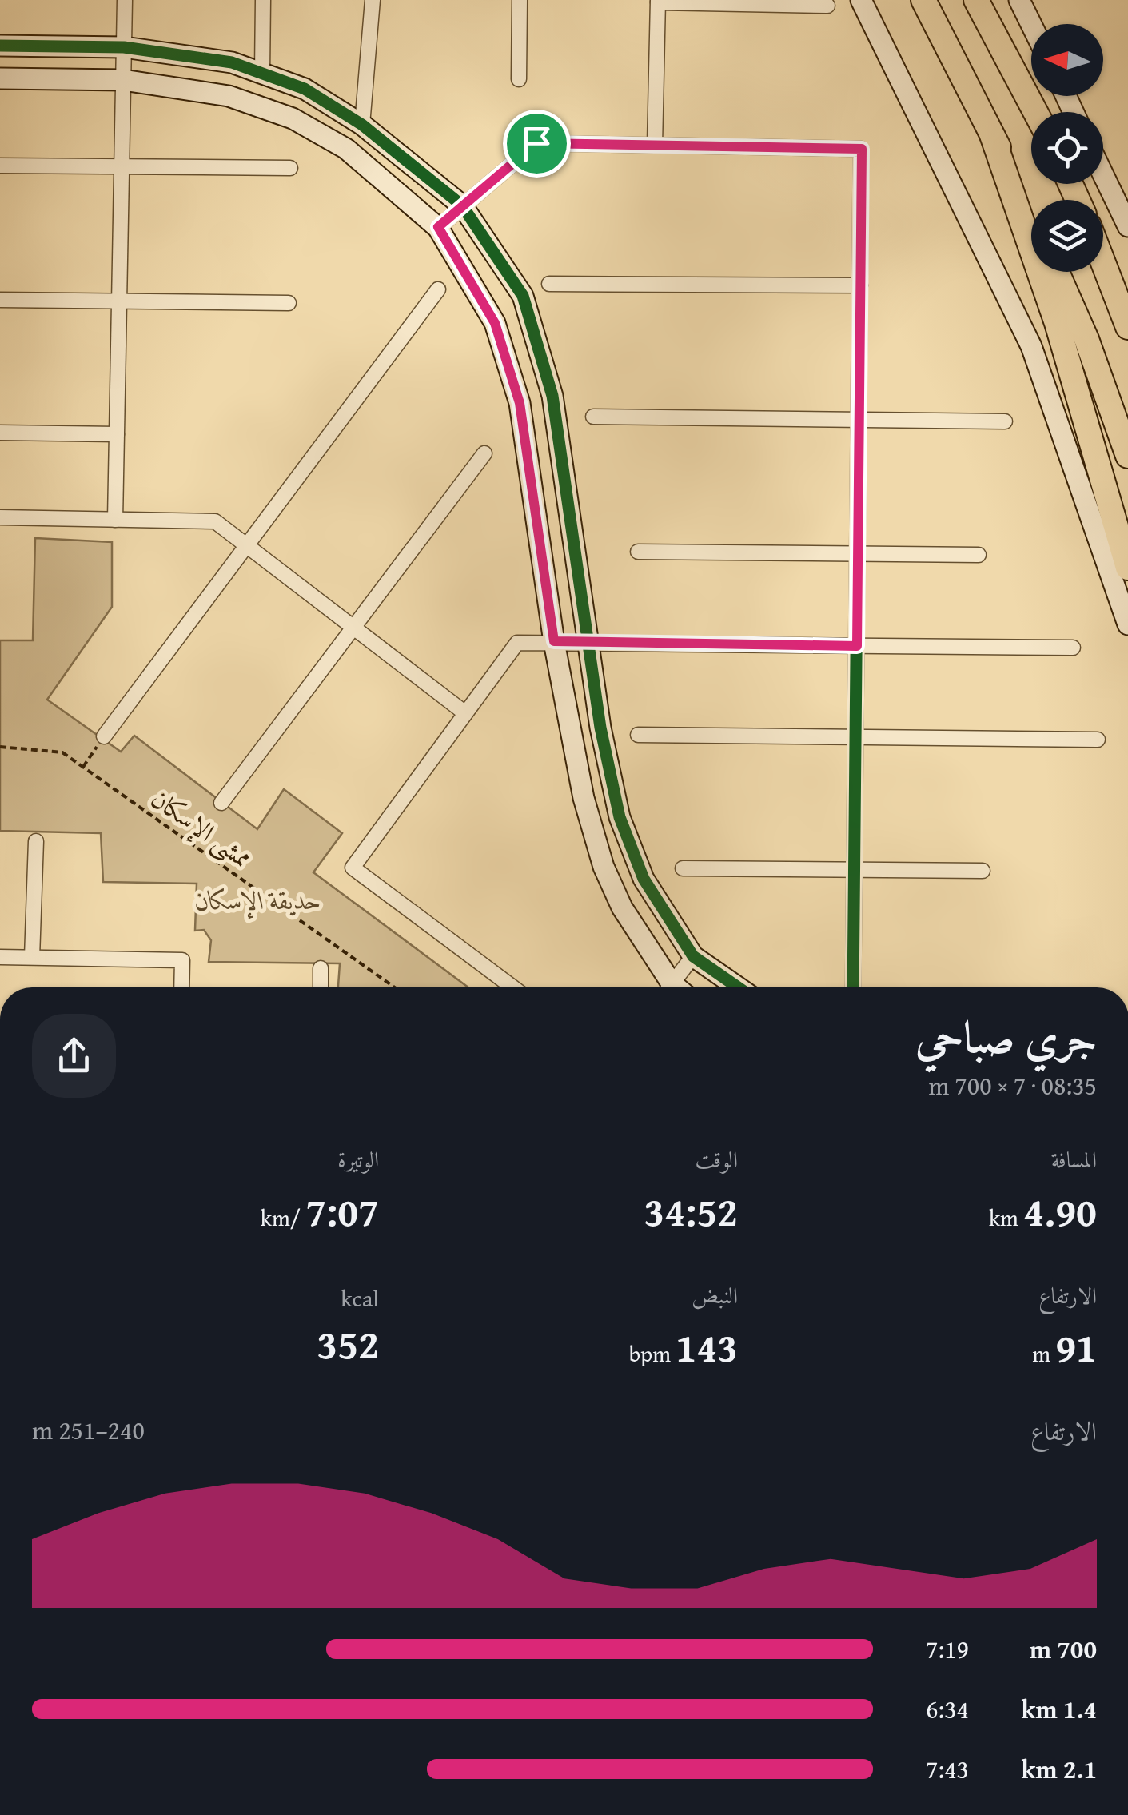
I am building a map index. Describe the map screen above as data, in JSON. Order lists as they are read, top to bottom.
{
  "streets": {
    "path": ["ممشى الإسكان"]
  },
  "parks": ["حديقة الإسكان"],
  "north": "left",
  "page": {
    "heading": ["جري صباحي", "08:35 · 7 × 700 m"],
    "stats": [
      ["المسافة", "4.90 km"],
      ["الوقت", "34:52"],
      ["الوتيرة", "7:07 /km"],
      ["الارتفاع", "91 m"],
      ["النبض", "143 bpm"],
      ["kcal", "352"]
    ],
    "chart": ["الارتفاع", "240–251 m"],
    "list": [
      {
        "name": "700 m",
        "note": "7:19"
      },
      {
        "name": "1.4 km",
        "note": "6:34"
      },
      {
        "name": "2.1 km",
        "note": "7:43"
      }
    ]
  }
}
